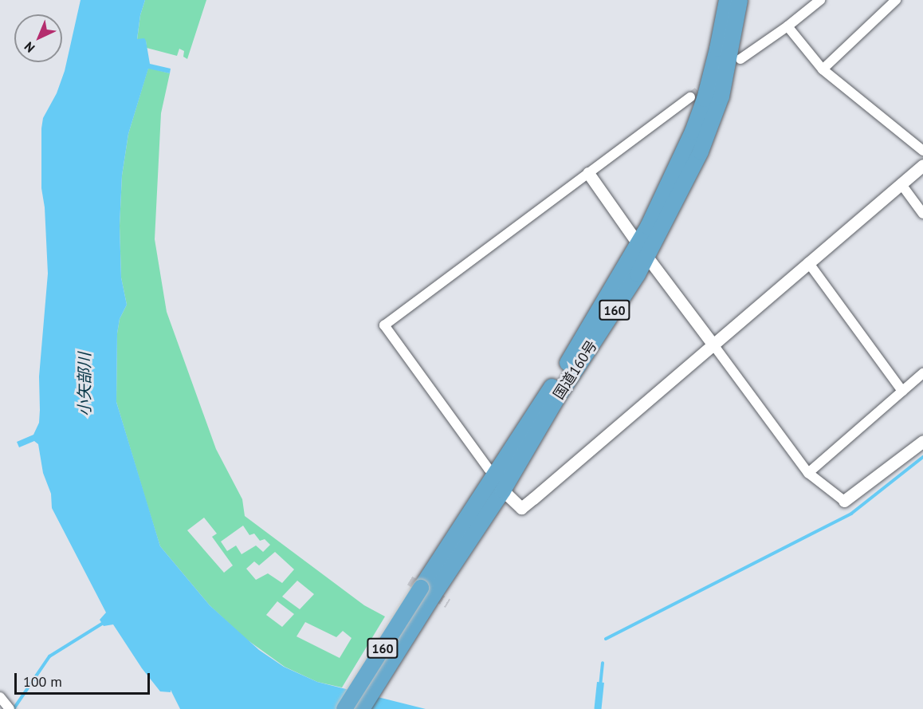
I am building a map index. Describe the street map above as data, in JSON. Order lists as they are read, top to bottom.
{
  "streets": {
    "highway": ["160", "国道160号"]
  },
  "crossings": [
    ["160", "国道160号"]
  ],
  "water": ["小矢部川"],
  "scale_bar": "100 m",
  "north": "bottom left"
}
